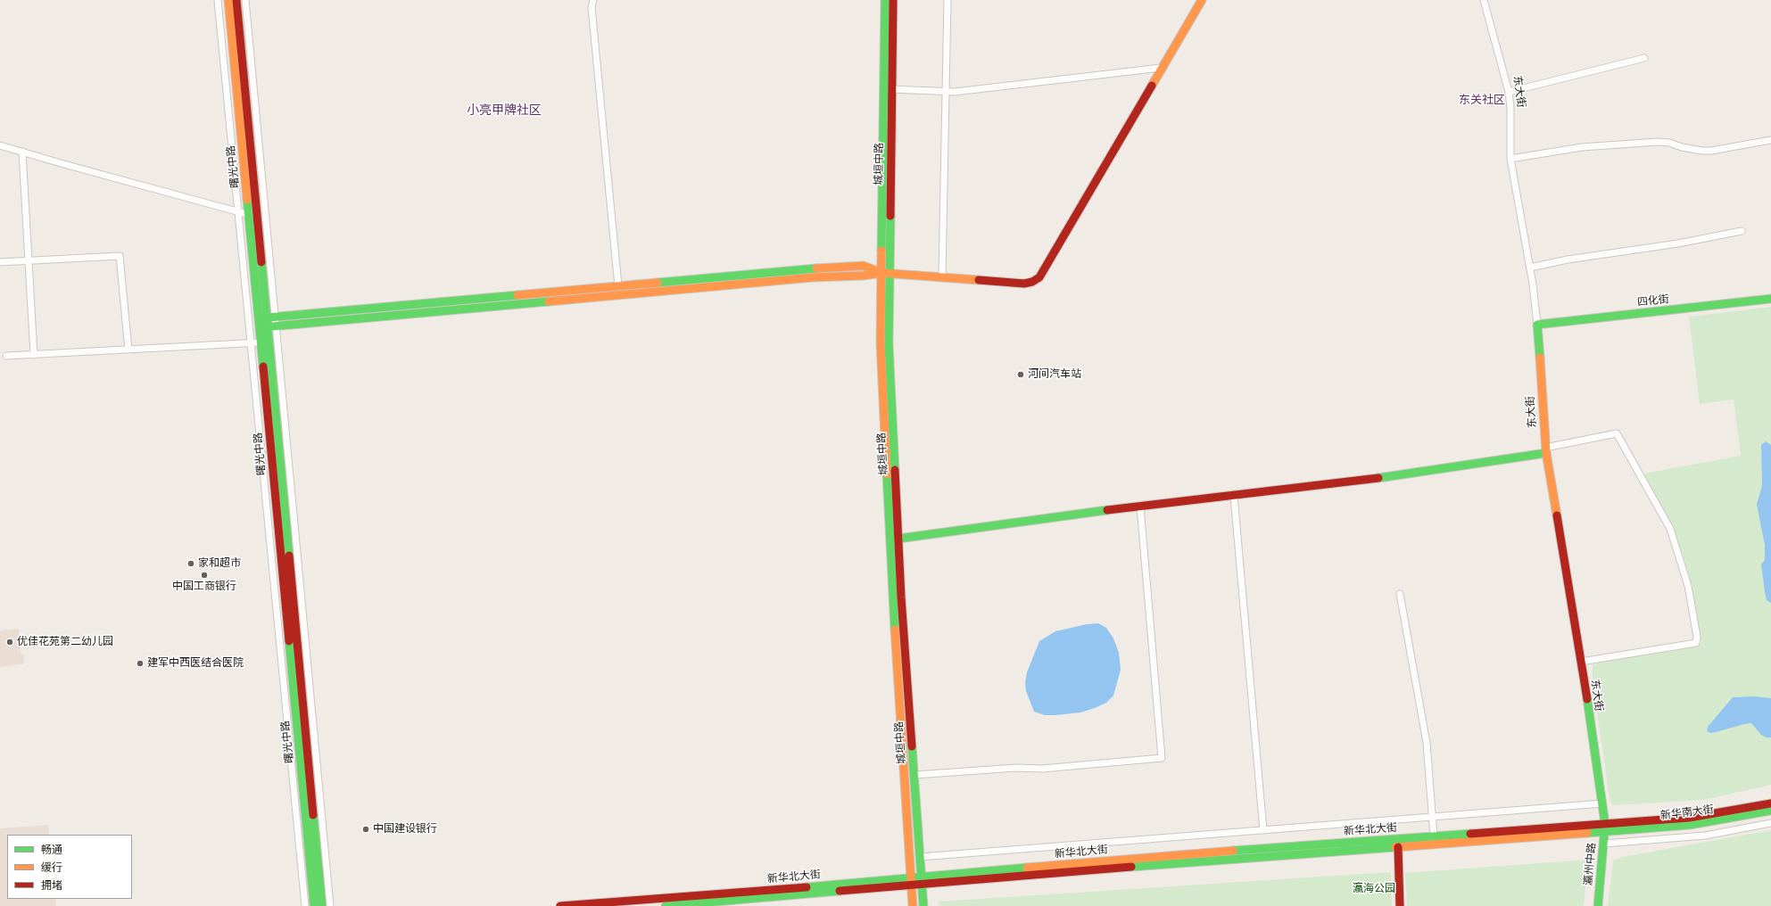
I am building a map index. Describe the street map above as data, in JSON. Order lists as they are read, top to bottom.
{
  "streets": {
    "main road": [
      "东大街",
      "城垣中路",
      "曙光中路",
      "四化街",
      "新华南大街",
      "新华北大街",
      "瀛州中路"
    ]
  },
  "crossings": [
    ["东大街", "四化街"],
    ["东大街", "新华南大街"],
    ["东大街", "新华北大街"],
    ["东大街", "瀛州中路"],
    ["城垣中路", "新华北大街"],
    ["新华南大街", "新华北大街"],
    ["新华南大街", "瀛州中路"],
    ["新华北大街", "瀛州中路"]
  ],
  "districts": ["东关社区", "小亮甲牌社区"],
  "parks": ["瀛海公园"],
  "places": [
    "河间汽车站",
    "家和超市",
    "中国工商银行",
    "优佳花苑第二幼儿园",
    "建军中西医结合医院",
    "中国建设银行"
  ],
  "legend": ["畅通", "缓行", "拥堵"]
}
